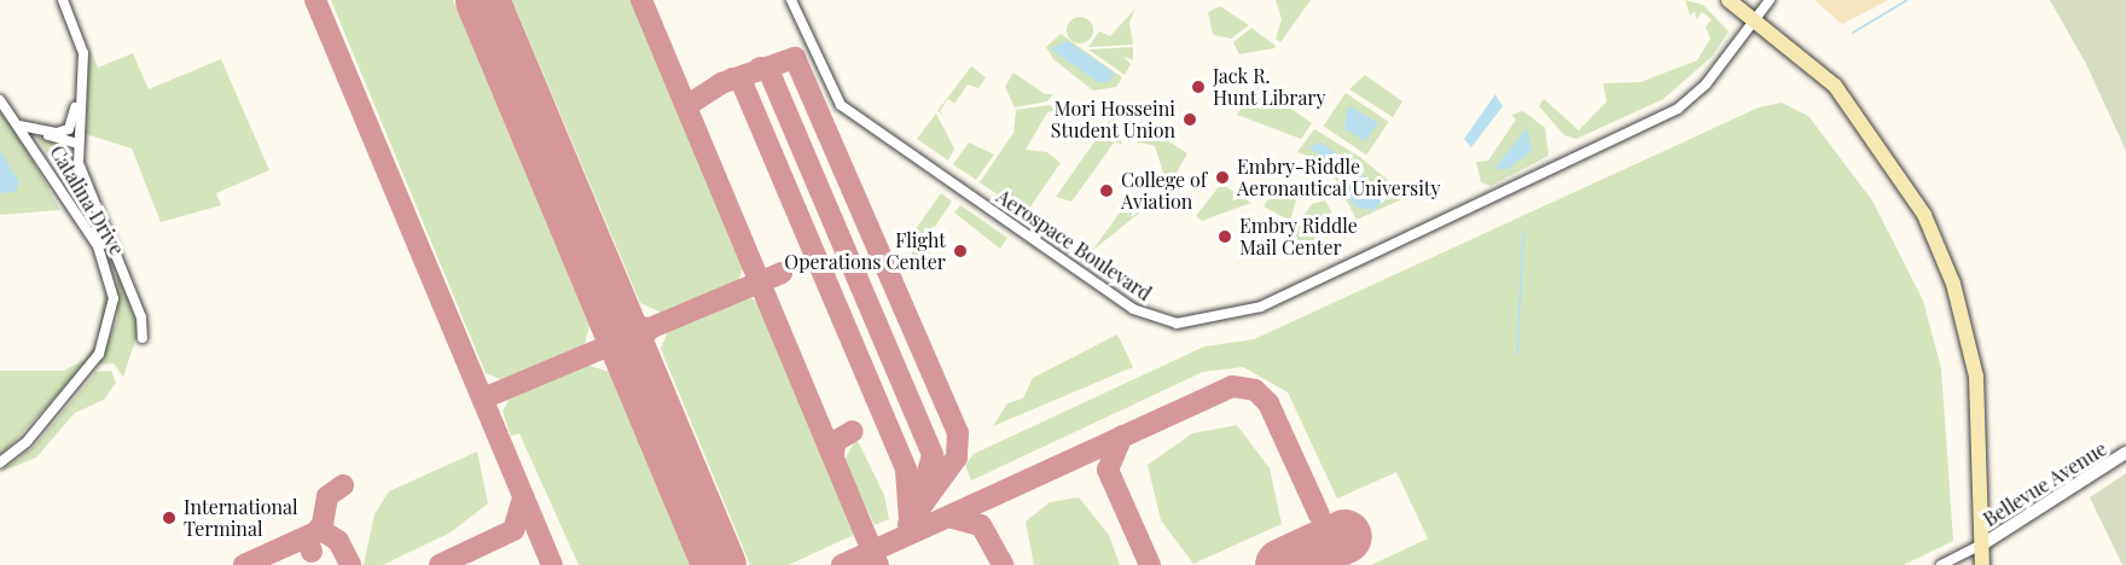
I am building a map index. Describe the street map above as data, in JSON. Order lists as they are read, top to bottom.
{
  "streets": {
    "street": ["Catalina Drive", "Aerospace Boulevard", "Bellevue Avenue"]
  },
  "places": [
    "Jack R. Hunt Library",
    "Mori Hosseini Student Union",
    "Embry-Riddle Aeronautical University",
    "College of Aviation",
    "Embry Riddle Mail Center",
    "Flight Operations Center",
    "International Terminal"
  ]
}
